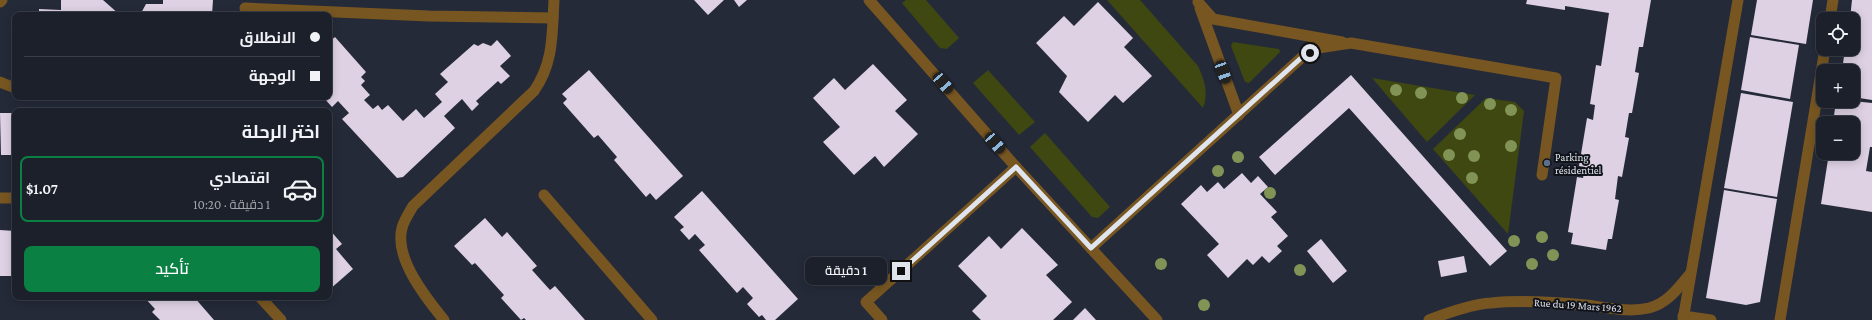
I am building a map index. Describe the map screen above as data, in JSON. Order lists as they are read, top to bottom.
{
  "streets": {
    "street": ["Rue du 19 Mars 1962"]
  },
  "places": ["Parking résidentiel"],
  "page": {
    "map_buttons": ["+", "−"],
    "banner": ["الانطلاق", "الوجهة"],
    "heading": "اختر الرحلة",
    "list": [
      {
        "name": "اقتصادي",
        "note": "1 دقيقة · 10:20",
        "value": "$1.07"
      }
    ],
    "buttons": "تأكيد",
    "bubble": "1 دقيقة"
  }
}
